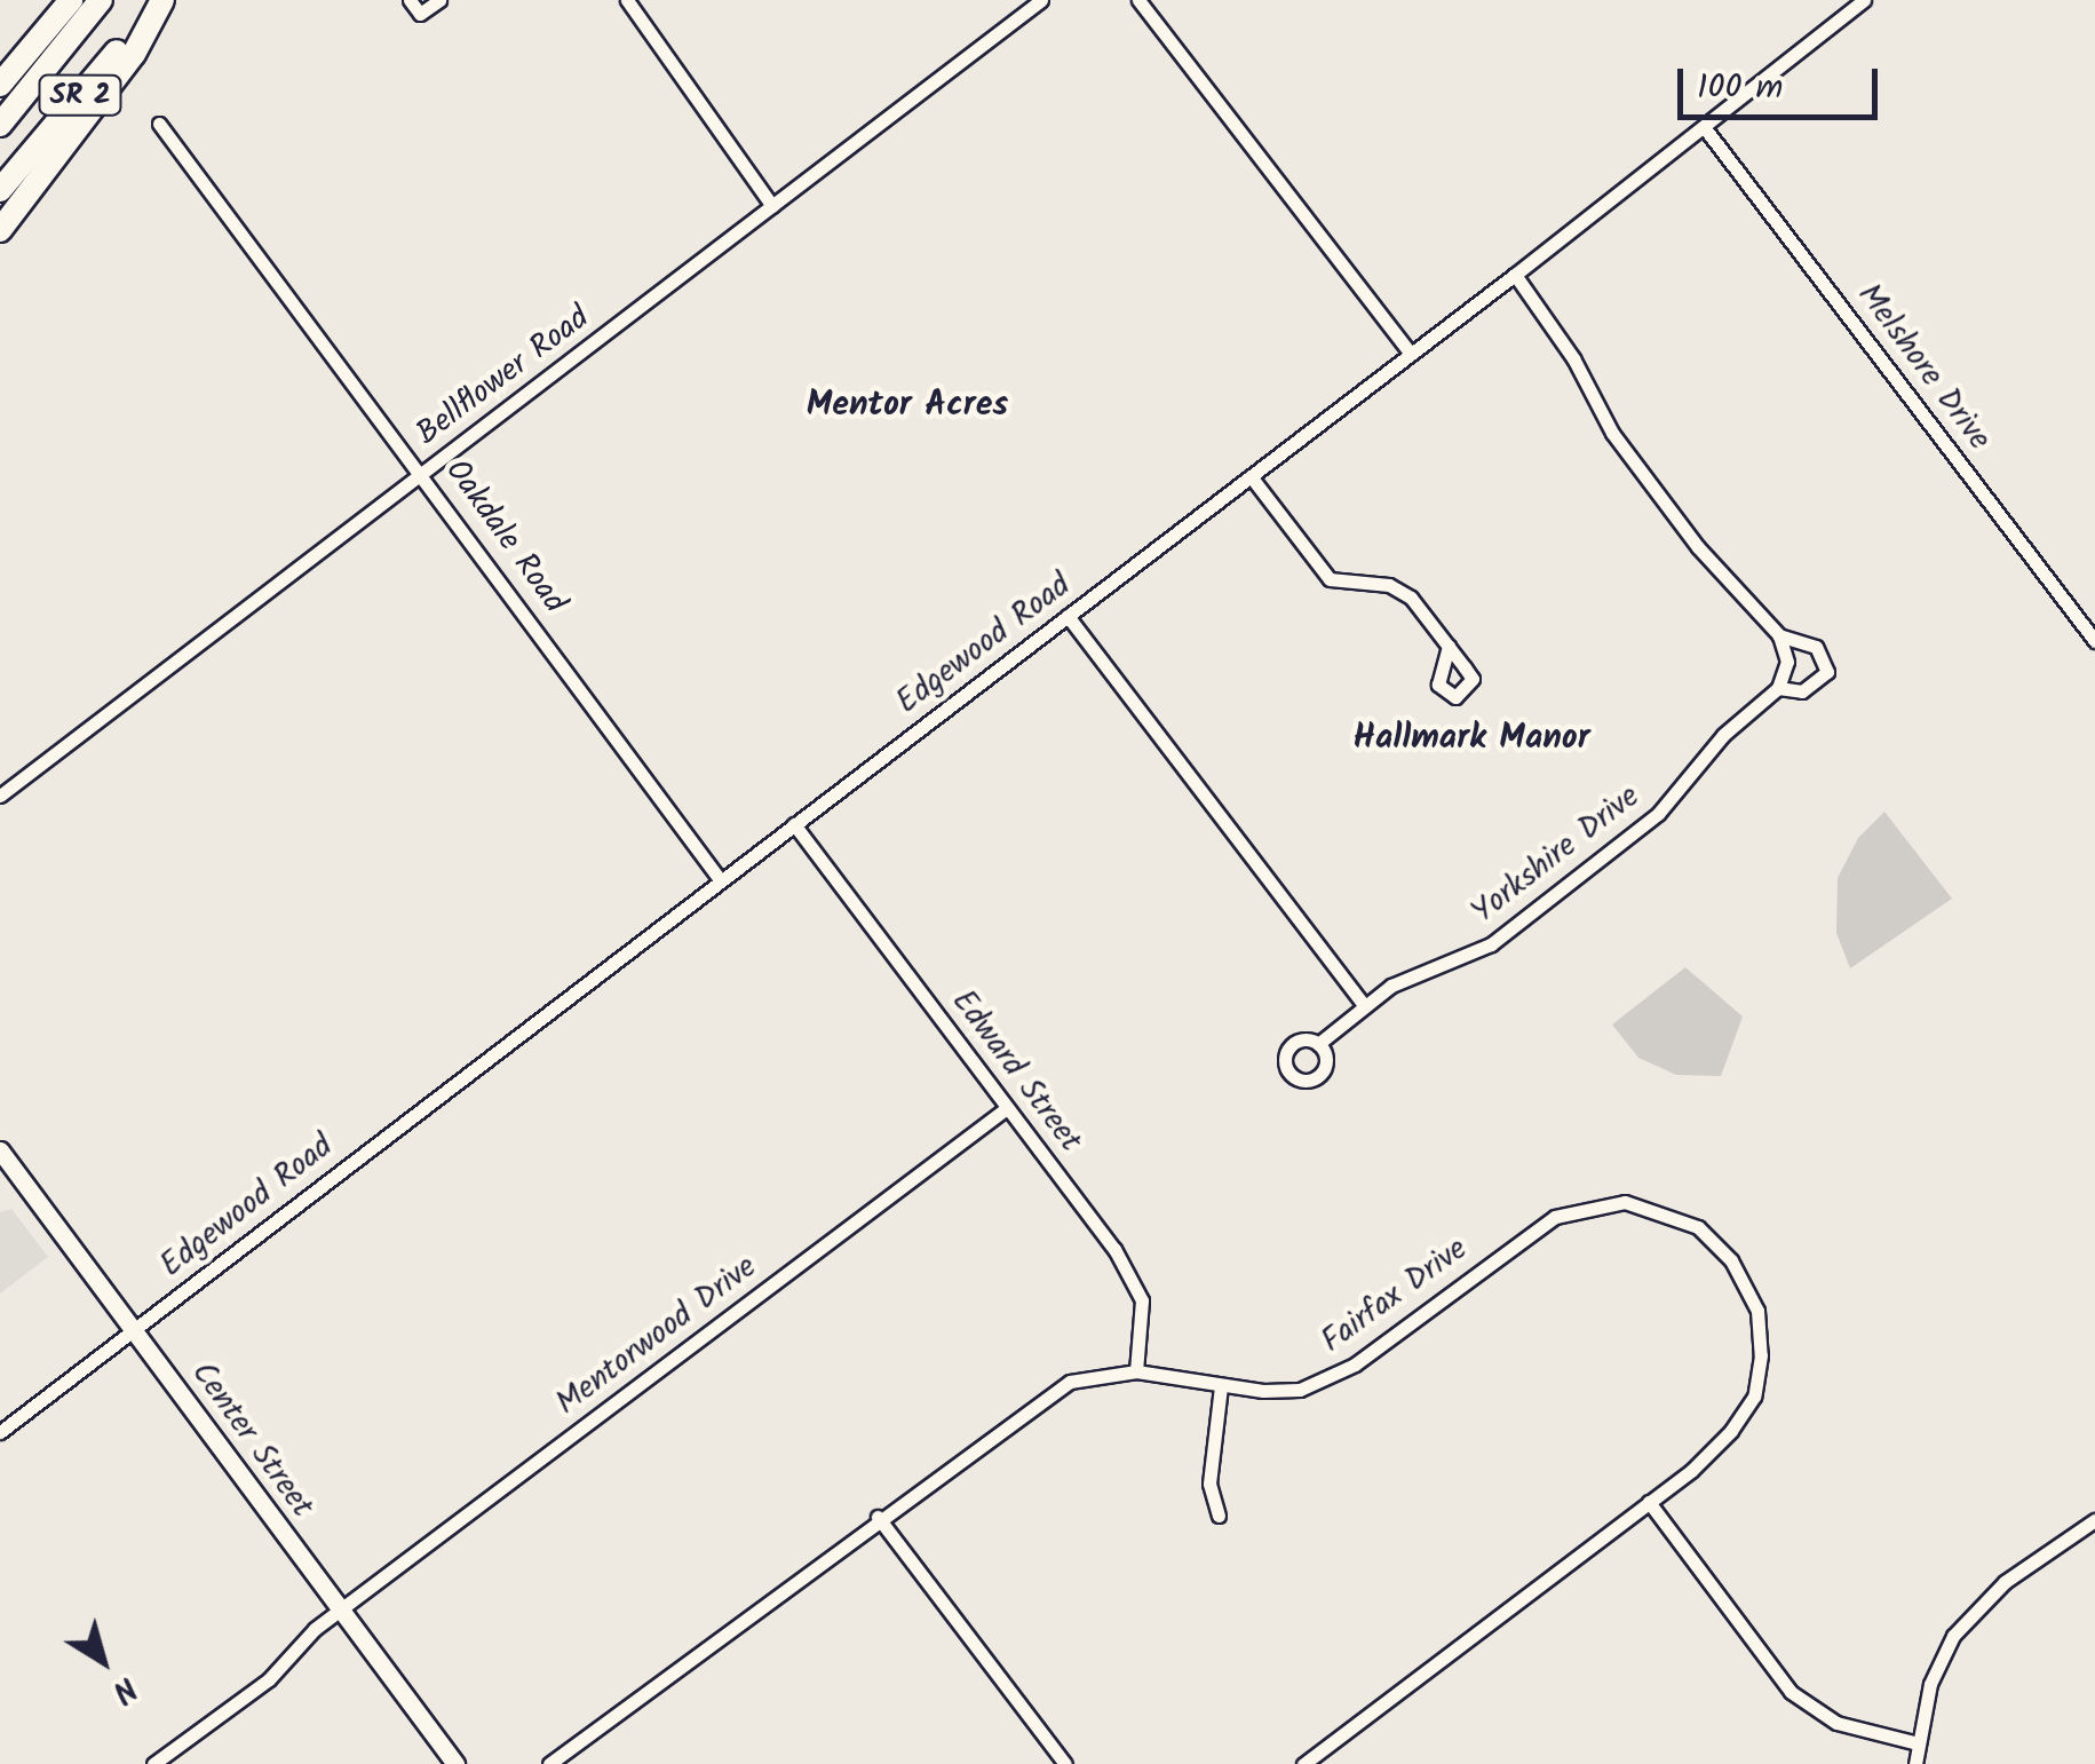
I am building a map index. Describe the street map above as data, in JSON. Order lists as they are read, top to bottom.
{
  "streets": {
    "highway": ["SR 2"],
    "main road": ["Center Street"],
    "street": [
      "Melshore Drive",
      "Bellflower Road",
      "Oakdale Road",
      "Edgewood Road",
      "Yorkshire Drive",
      "Edward Street",
      "Fairfax Drive",
      "Mentorwood Drive"
    ]
  },
  "crossings": [
    ["Melshore Drive", "Edgewood Road"],
    ["Bellflower Road", "Oakdale Road"],
    ["Oakdale Road", "Edgewood Road"],
    ["Edgewood Road", "Edward Street"],
    ["Edgewood Road", "Center Street"],
    ["Edward Street", "Fairfax Drive"],
    ["Edward Street", "Mentorwood Drive"],
    ["Mentorwood Drive", "Center Street"]
  ],
  "districts": ["Mentor Acres", "Hallmark Manor"],
  "scale_bar": "100 m",
  "north": "bottom right"
}
